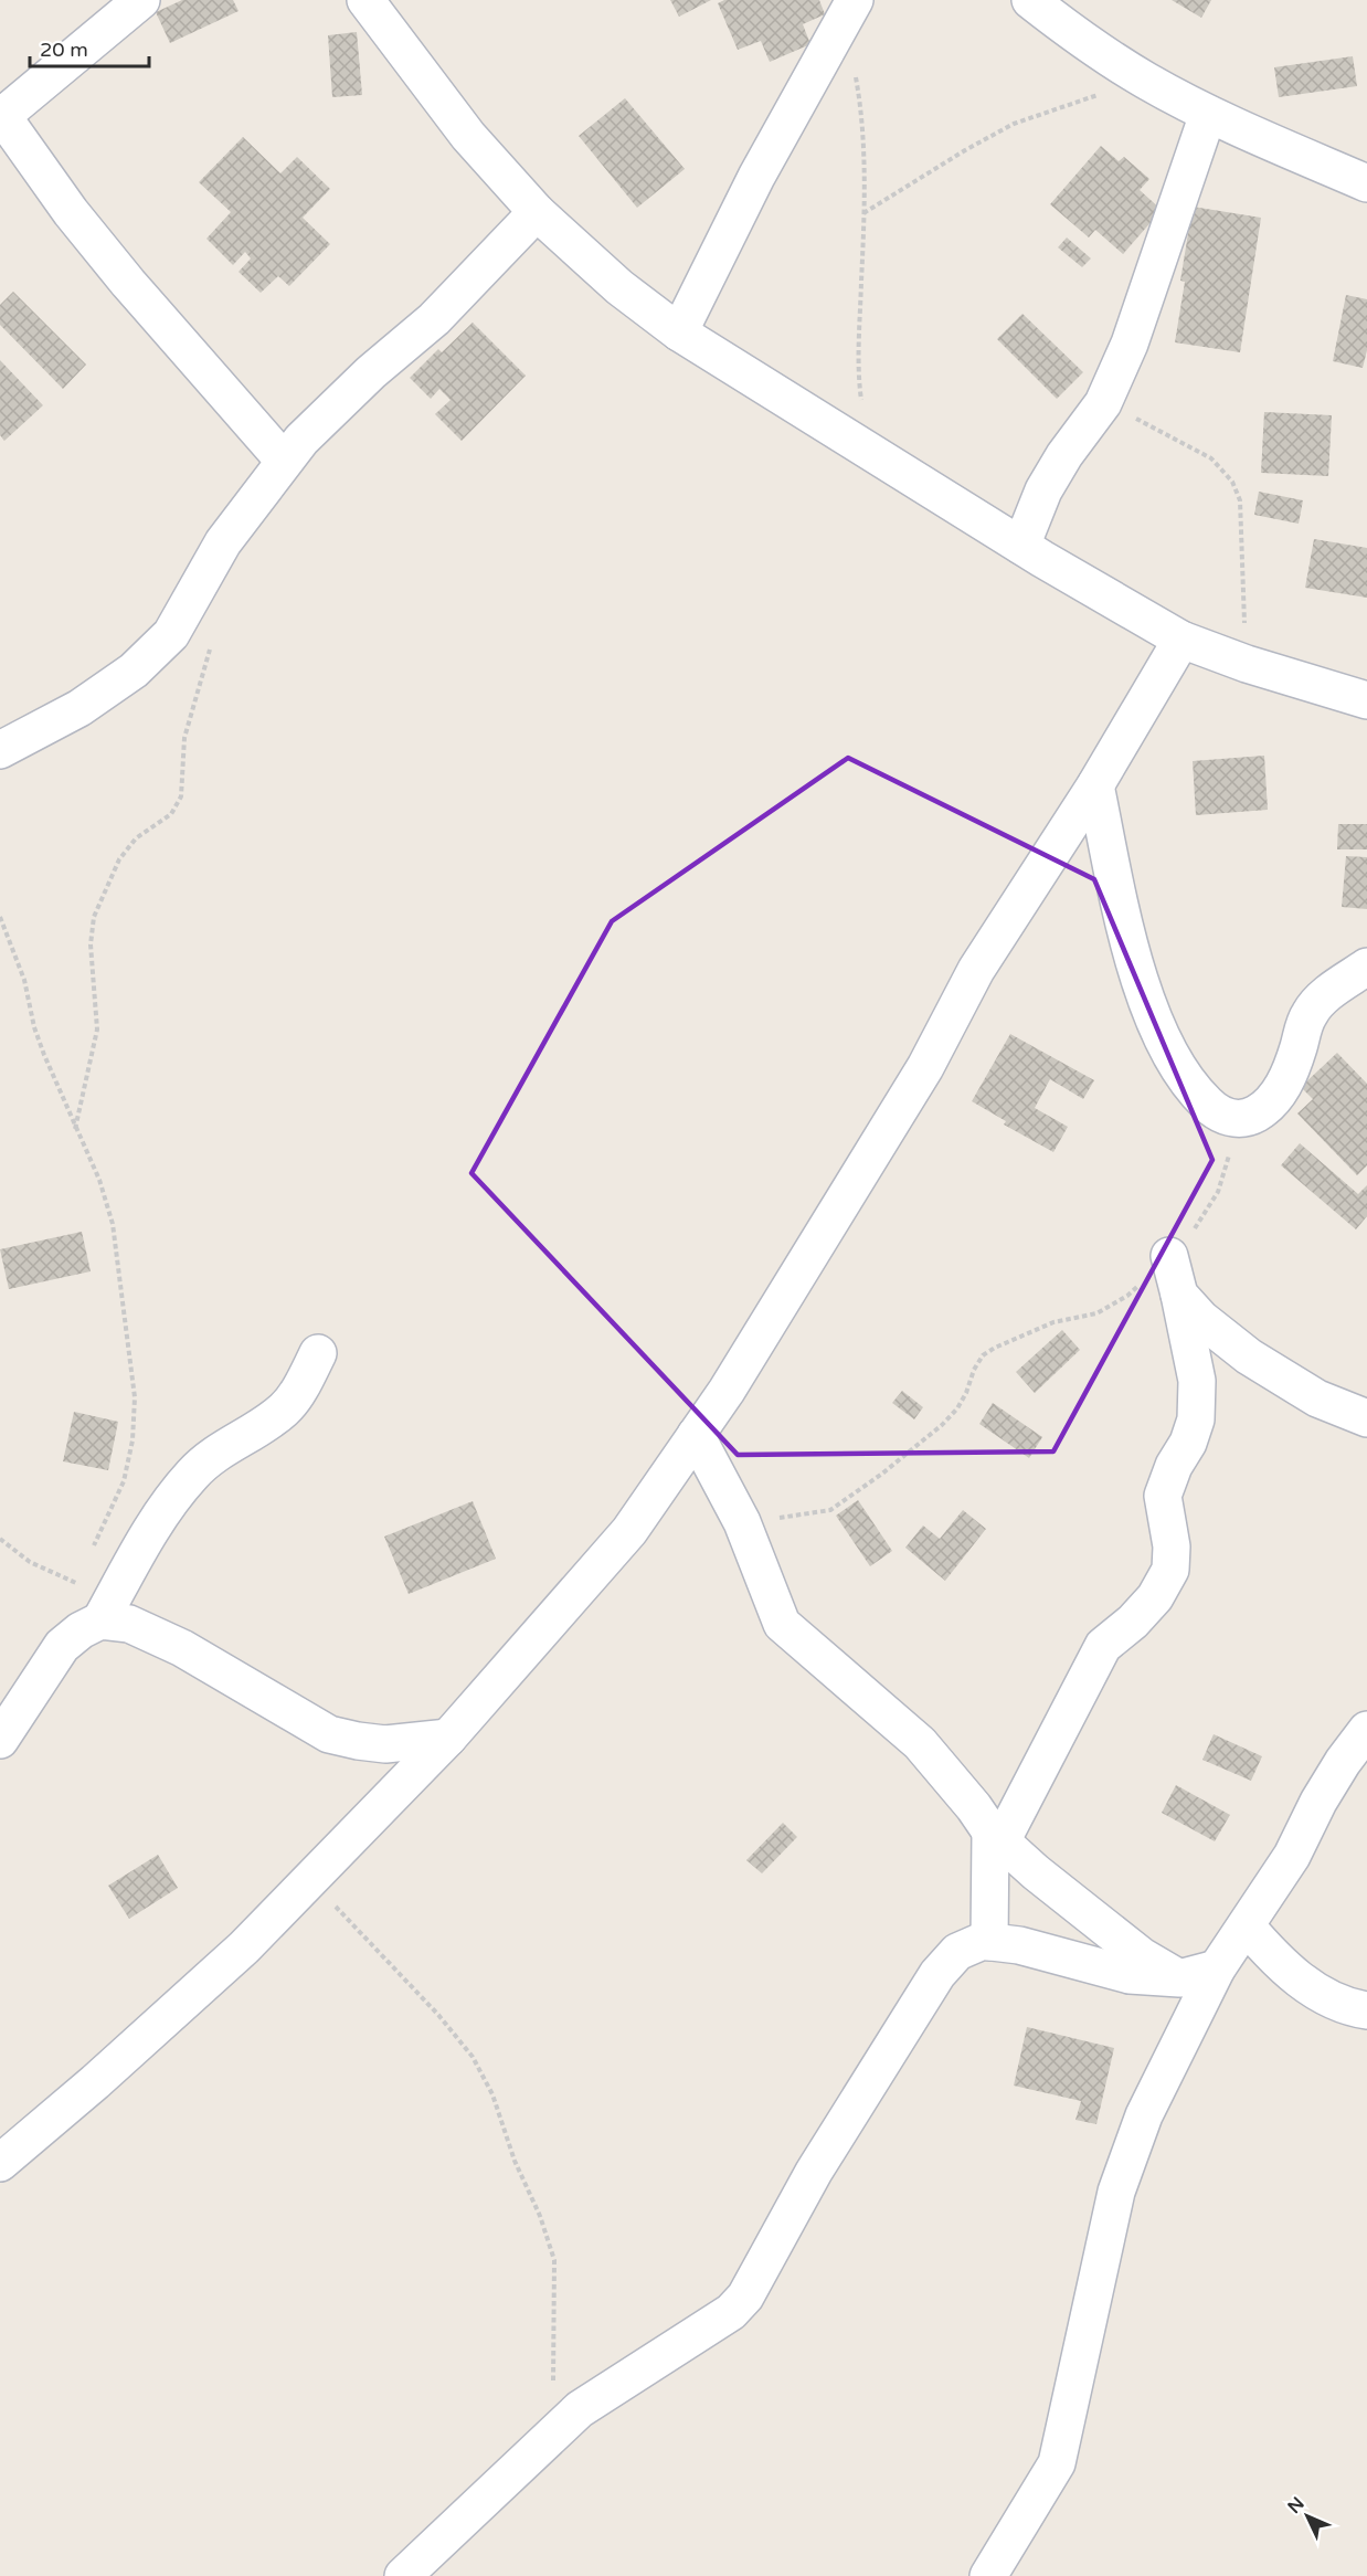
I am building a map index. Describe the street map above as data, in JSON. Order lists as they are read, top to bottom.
{
  "scale_bar": "20 m",
  "north": "top left"
}
